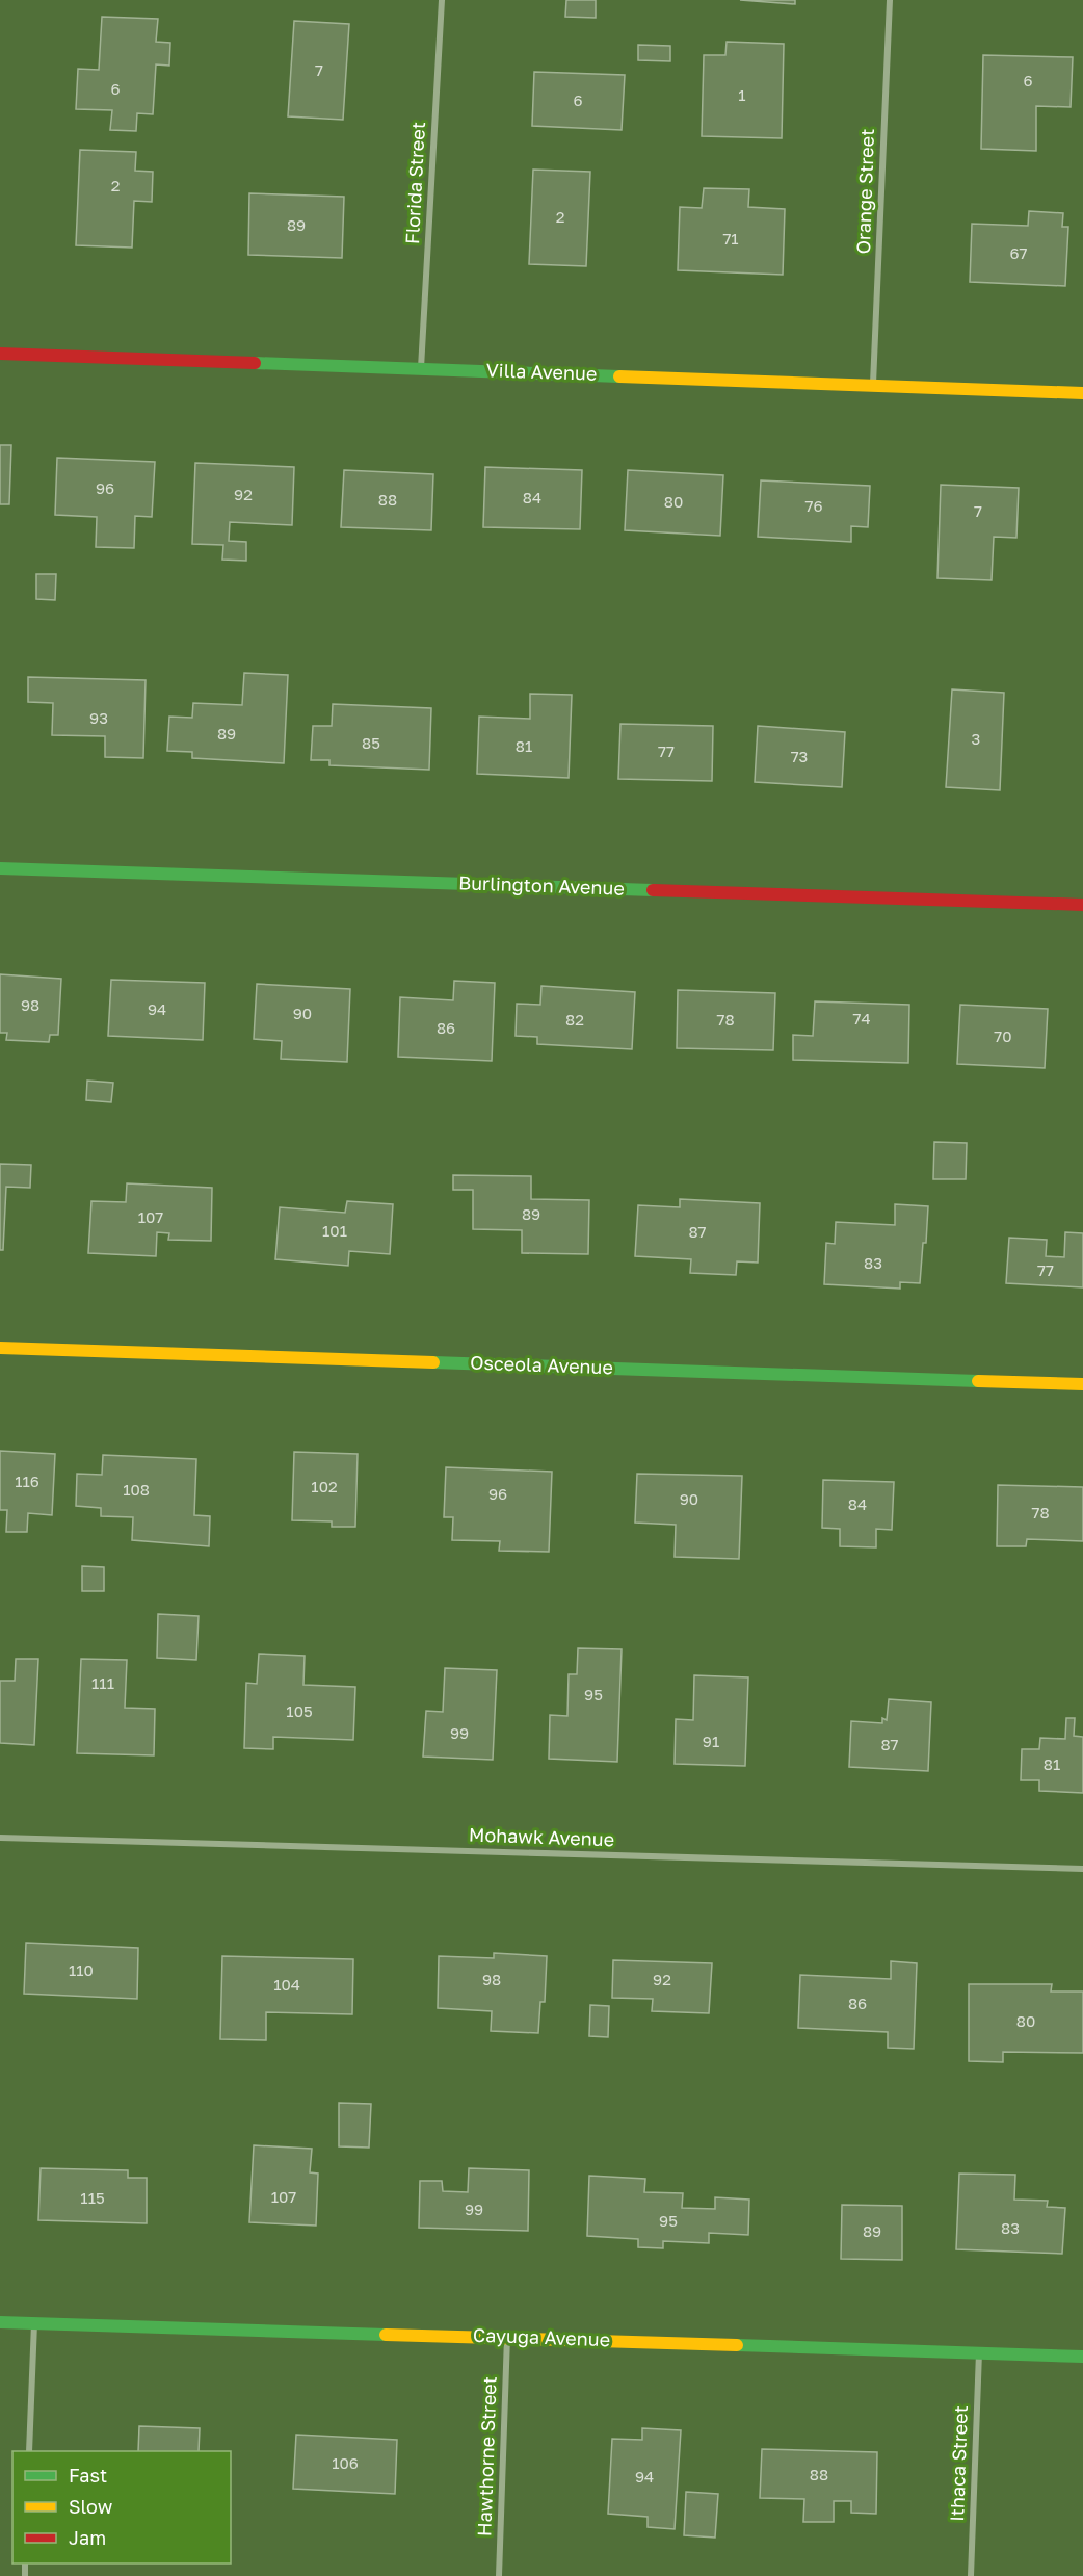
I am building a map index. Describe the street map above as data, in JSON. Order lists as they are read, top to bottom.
{
  "streets": {
    "street": [
      "Florida Street",
      "Orange Street",
      "Villa Avenue",
      "Burlington Avenue",
      "Osceola Avenue",
      "Mohawk Avenue",
      "Cayuga Avenue",
      "Hawthorne Street",
      "Ithaca Street"
    ]
  },
  "crossings": [
    ["Florida Street", "Villa Avenue"],
    ["Orange Street", "Villa Avenue"],
    ["Cayuga Avenue", "Hawthorne Street"],
    ["Cayuga Avenue", "Ithaca Street"]
  ],
  "house_numbers": [
    "7",
    "6",
    "6",
    "1",
    "6",
    "2",
    "2",
    "89",
    "71",
    "67",
    "96",
    "92",
    "84",
    "88",
    "80",
    "76",
    "7",
    "93",
    "89",
    "3",
    "85",
    "81",
    "77",
    "73",
    "98",
    "94",
    "90",
    "74",
    "82",
    "78",
    "86",
    "70",
    "89",
    "107",
    "101",
    "87",
    "83",
    "77",
    "116",
    "102",
    "108",
    "96",
    "90",
    "84",
    "78",
    "111",
    "95",
    "105",
    "99",
    "91",
    "87",
    "81",
    "110",
    "98",
    "92",
    "104",
    "86",
    "80",
    "107",
    "115",
    "99",
    "95",
    "83",
    "89",
    "106",
    "88",
    "94"
  ],
  "legend": ["Fast", "Slow", "Jam"]
}
